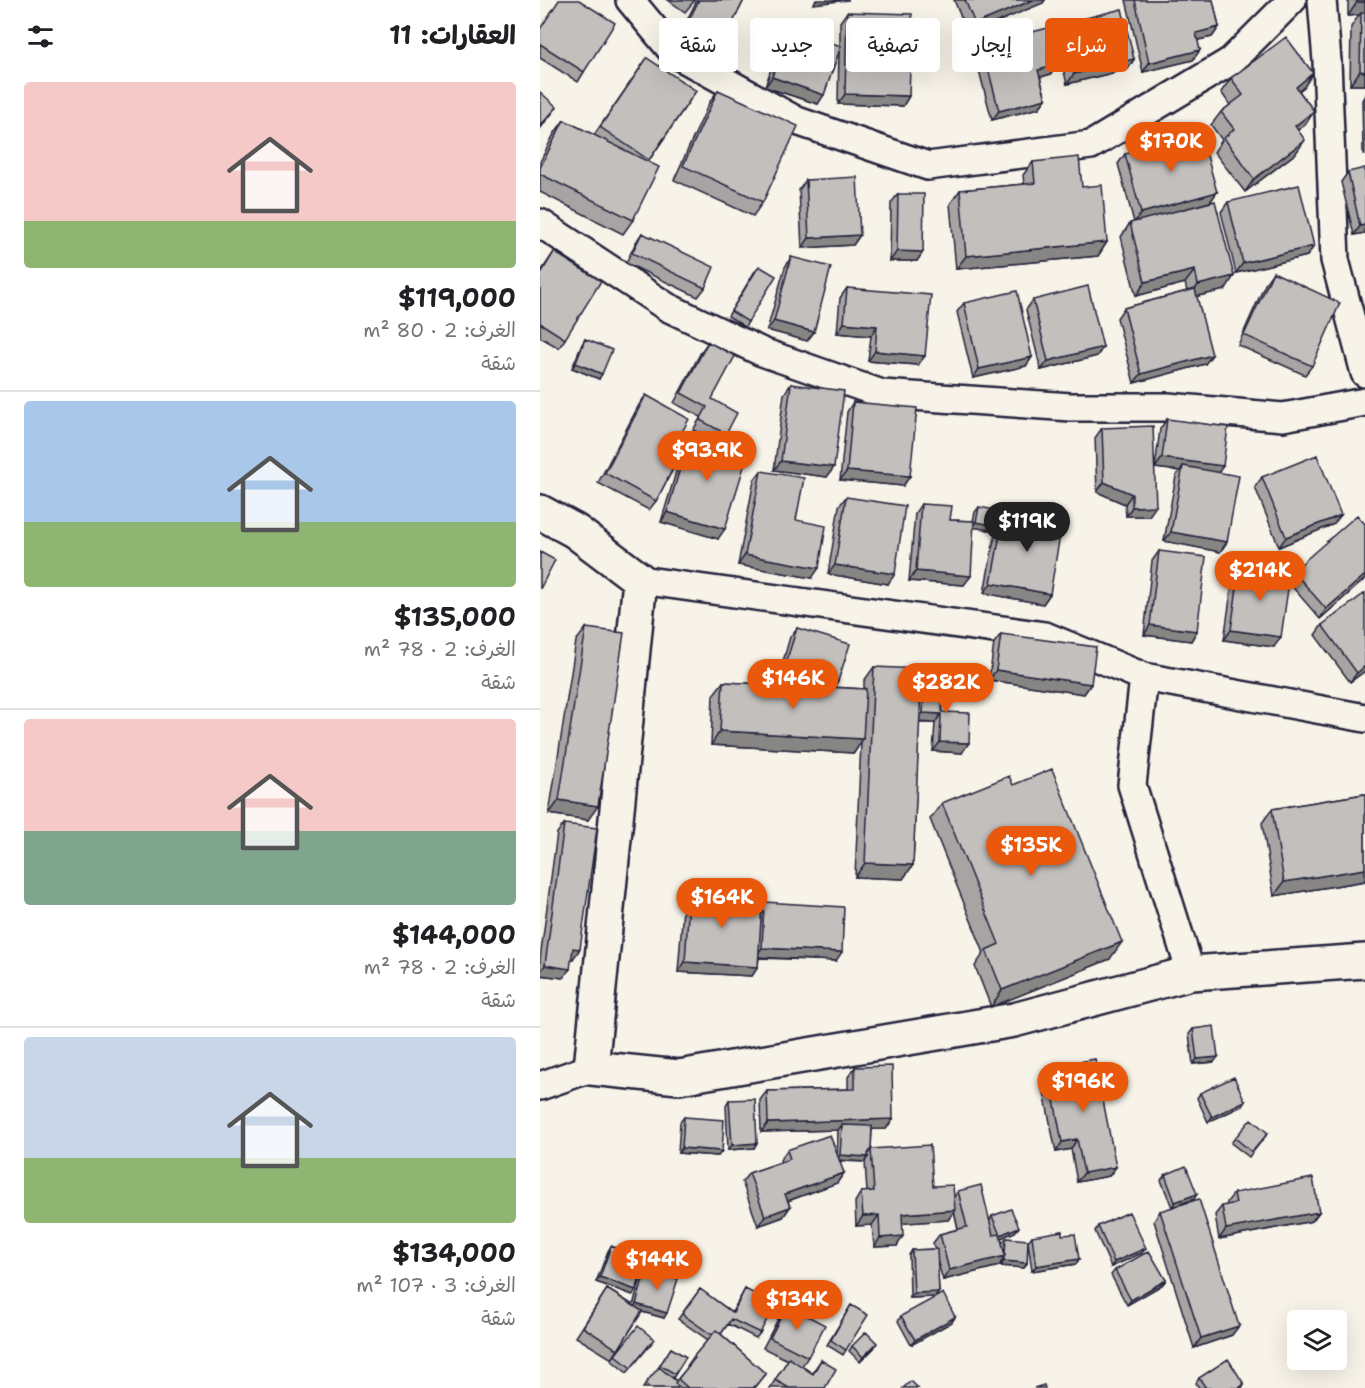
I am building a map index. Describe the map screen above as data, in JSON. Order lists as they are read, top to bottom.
{
  "page": {
    "heading": "العقارات: 11",
    "chip": [
      "شراء",
      "إيجار",
      "تصفية",
      "جديد",
      "شقة"
    ],
    "list": [
      {
        "name": "$119,000",
        "note": "الغرف: 2 · 80 m² · شقة"
      },
      {
        "name": "$135,000",
        "note": "الغرف: 2 · 78 m² · شقة"
      },
      {
        "name": "$144,000",
        "note": "الغرف: 2 · 78 m² · شقة"
      },
      {
        "name": "$134,000",
        "note": "الغرف: 3 · 107 m² · شقة"
      }
    ],
    "price": [
      "$170K",
      "$93.9K",
      "$119K",
      "$214K",
      "$146K",
      "$282K",
      "$135K",
      "$164K",
      "$196K",
      "$144K",
      "$134K"
    ]
  }
}
